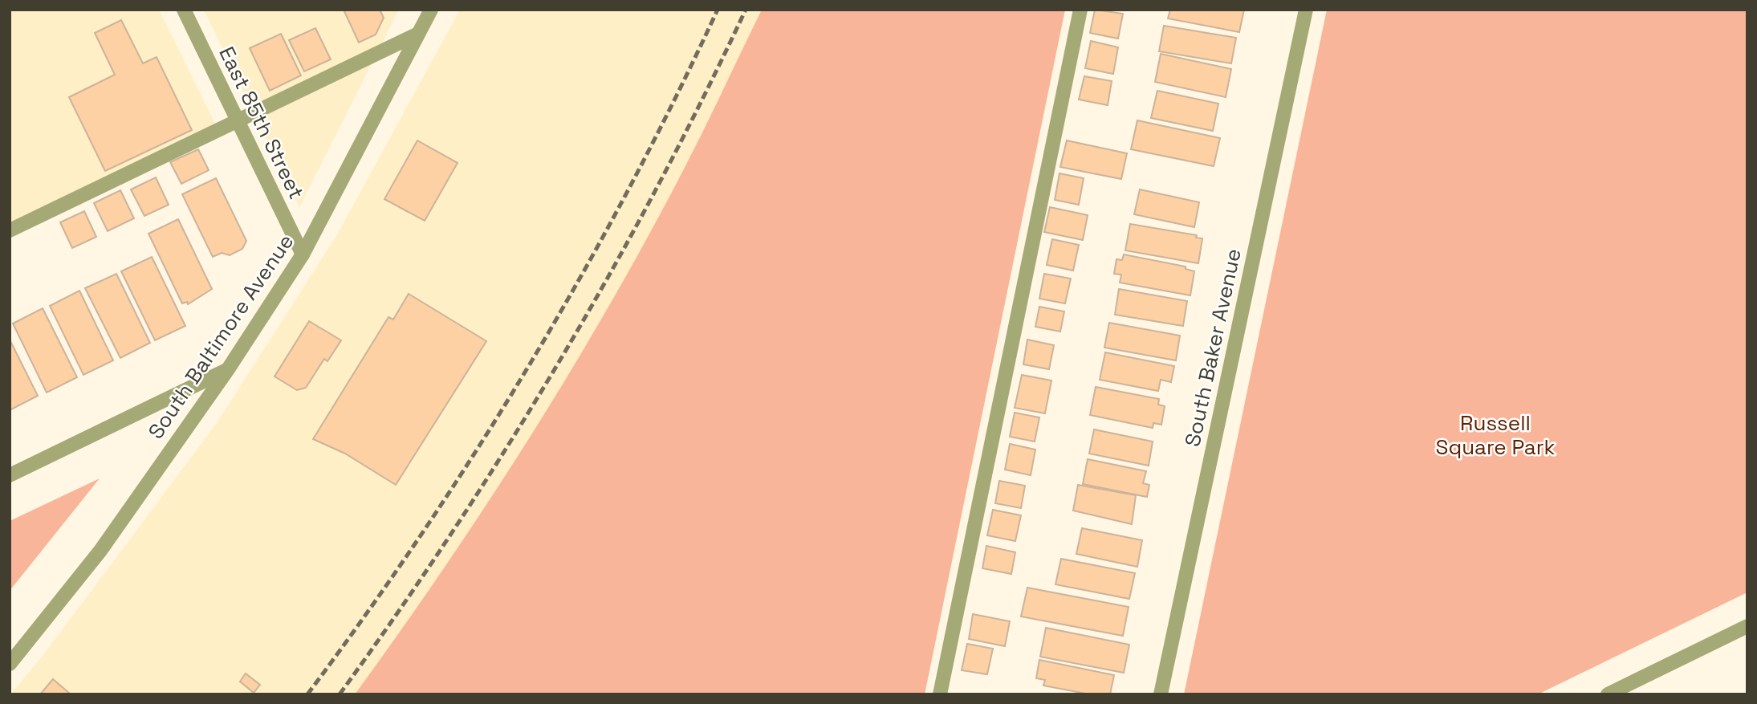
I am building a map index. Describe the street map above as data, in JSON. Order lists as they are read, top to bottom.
{
  "streets": {
    "street": ["East 85th Street", "South Baltimore Avenue", "South Baker Avenue"]
  },
  "crossings": [
    ["East 85th Street", "South Baltimore Avenue"]
  ],
  "parks": ["Russell Square Park"]
}
